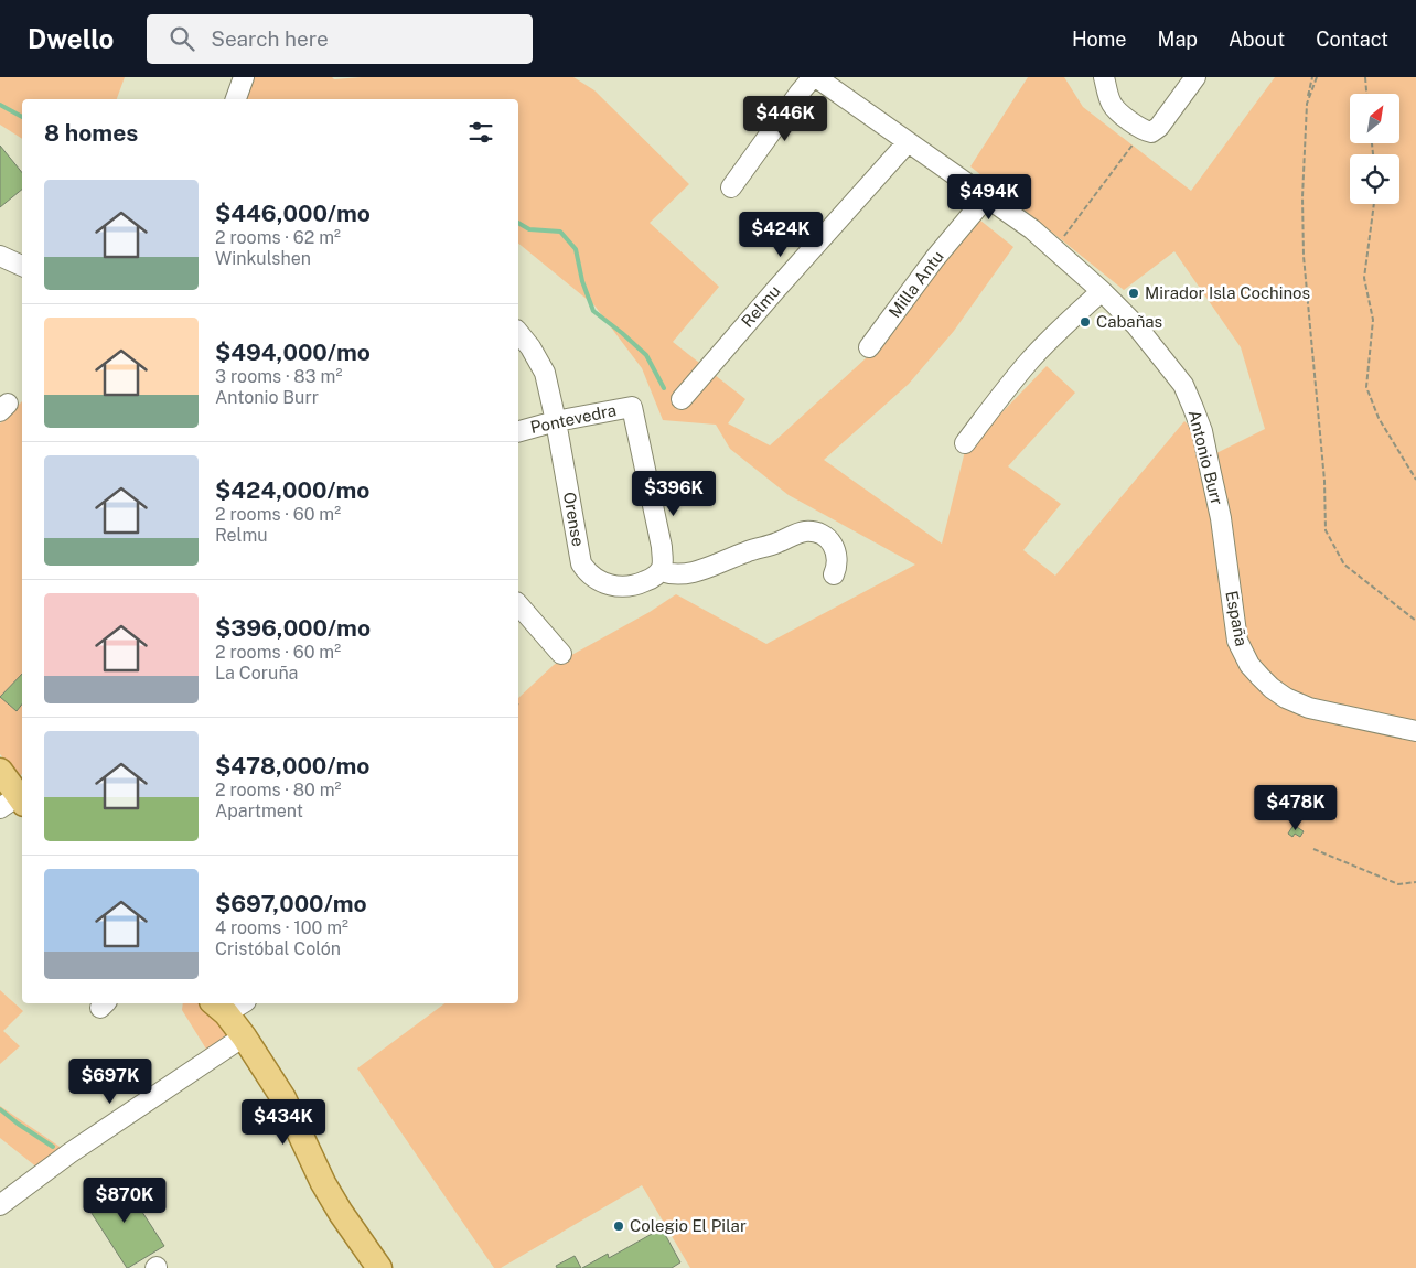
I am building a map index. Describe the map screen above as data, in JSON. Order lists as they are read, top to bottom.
{
  "streets": {
    "street": [
      "Milla Antu",
      "Relmu",
      "Pontevedra",
      "Antonio Burr",
      "Orense",
      "España"
    ]
  },
  "crossings": [
    ["Milla Antu", "Antonio Burr"],
    ["Relmu", "Antonio Burr"],
    ["Pontevedra", "Orense"],
    ["Antonio Burr", "España"]
  ],
  "places": ["Mirador Isla Cochinos", "Cabañas", "Colegio El Pilar"],
  "north": "top right",
  "page": {
    "header": "Dwello",
    "search": "Search here",
    "nav": [
      "Home",
      "Map",
      "About",
      "Contact"
    ],
    "price": [
      "$446K",
      "$494K",
      "$424K",
      "$396K",
      "$478K",
      "$697K",
      "$434K",
      "$870K"
    ],
    "heading": "8 homes",
    "list": [
      {
        "name": "$446,000/mo",
        "note": "2 rooms · 62 m² · Winkulshen"
      },
      {
        "name": "$494,000/mo",
        "note": "3 rooms · 83 m² · Antonio Burr"
      },
      {
        "name": "$424,000/mo",
        "note": "2 rooms · 60 m² · Relmu"
      },
      {
        "name": "$396,000/mo",
        "note": "2 rooms · 60 m² · La Coruña"
      },
      {
        "name": "$478,000/mo",
        "note": "2 rooms · 80 m² · Apartment"
      },
      {
        "name": "$697,000/mo",
        "note": "4 rooms · 100 m² · Cristóbal Colón"
      }
    ]
  }
}
